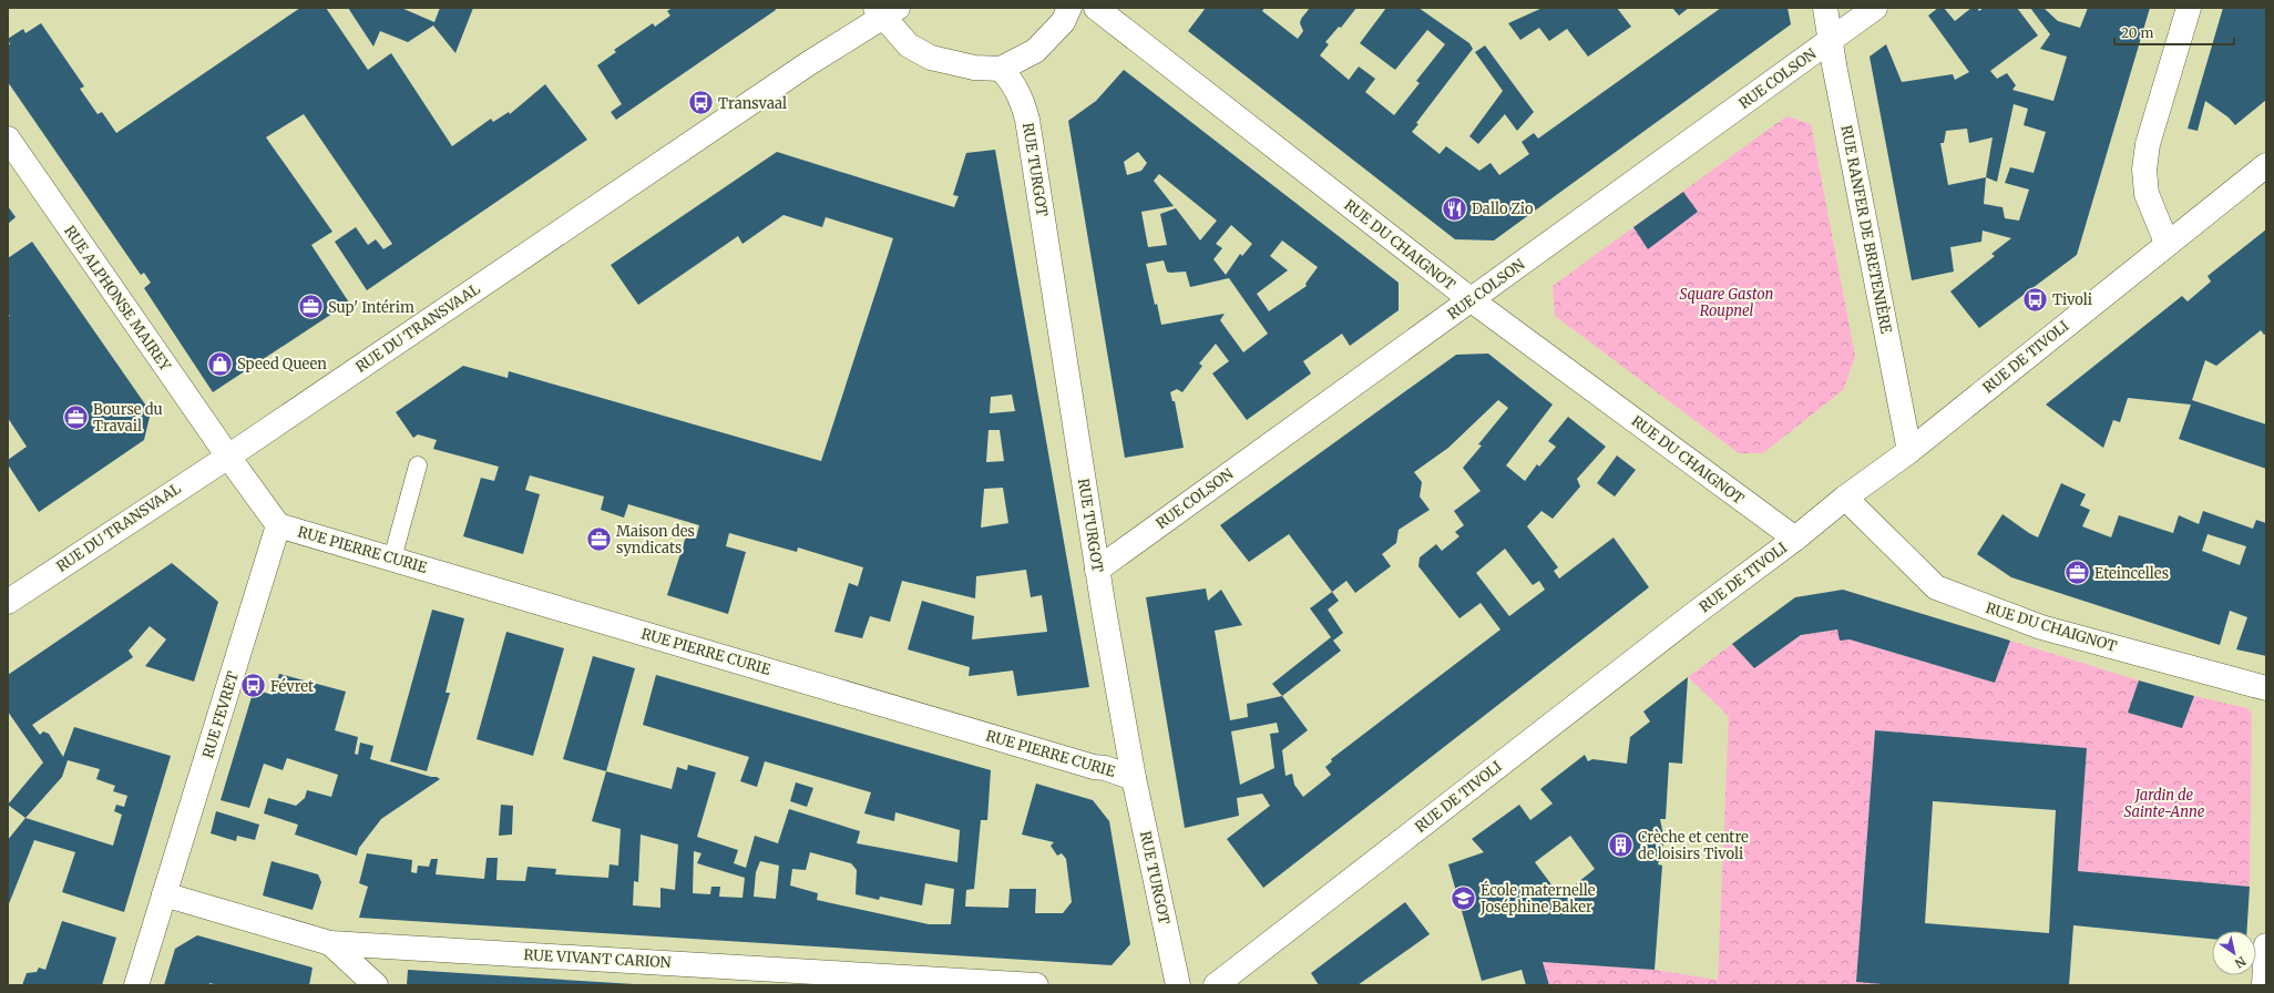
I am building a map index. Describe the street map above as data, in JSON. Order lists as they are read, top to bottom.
{
  "streets": {
    "street": [
      "RUE COLSON",
      "RUE TURGOT",
      "RUE RANFER DE BRETENIÈRE",
      "RUE DU CHAIGNOT",
      "RUE ALPHONSE MAIREY",
      "RUE DU TRANSVAAL",
      "RUE DE TIVOLI",
      "RUE PIERRE CURIE",
      "RUE FEVRET",
      "RUE VIVANT CARION"
    ]
  },
  "crossings": [
    ["RUE COLSON", "RUE TURGOT"],
    ["RUE COLSON", "RUE RANFER DE BRETENIÈRE"],
    ["RUE COLSON", "RUE DU CHAIGNOT"],
    ["RUE TURGOT", "RUE PIERRE CURIE"],
    ["RUE RANFER DE BRETENIÈRE", "RUE DE TIVOLI"],
    ["RUE DU CHAIGNOT", "RUE DE TIVOLI"],
    ["RUE ALPHONSE MAIREY", "RUE DU TRANSVAAL"],
    ["RUE PIERRE CURIE", "RUE FEVRET"],
    ["RUE FEVRET", "RUE VIVANT CARION"]
  ],
  "parks": ["Square Gaston Roupnel", "Jardin de Sainte-Anne"],
  "places": {
    "bus stop": ["Transvaal", "Tivoli", "Févret"],
    "restaurant": ["Dallo Zio"],
    "office": [
      "Sup' Intérim",
      "Bourse du Travail",
      "Maison des syndicats",
      "Eteincelles"
    ],
    "shop": ["Speed Queen"],
    "building": ["Crèche et centre de loisirs Tivoli"],
    "school or university": ["École maternelle Joséphine Baker"]
  },
  "scale_bar": "20 m",
  "north": "bottom right"
}
